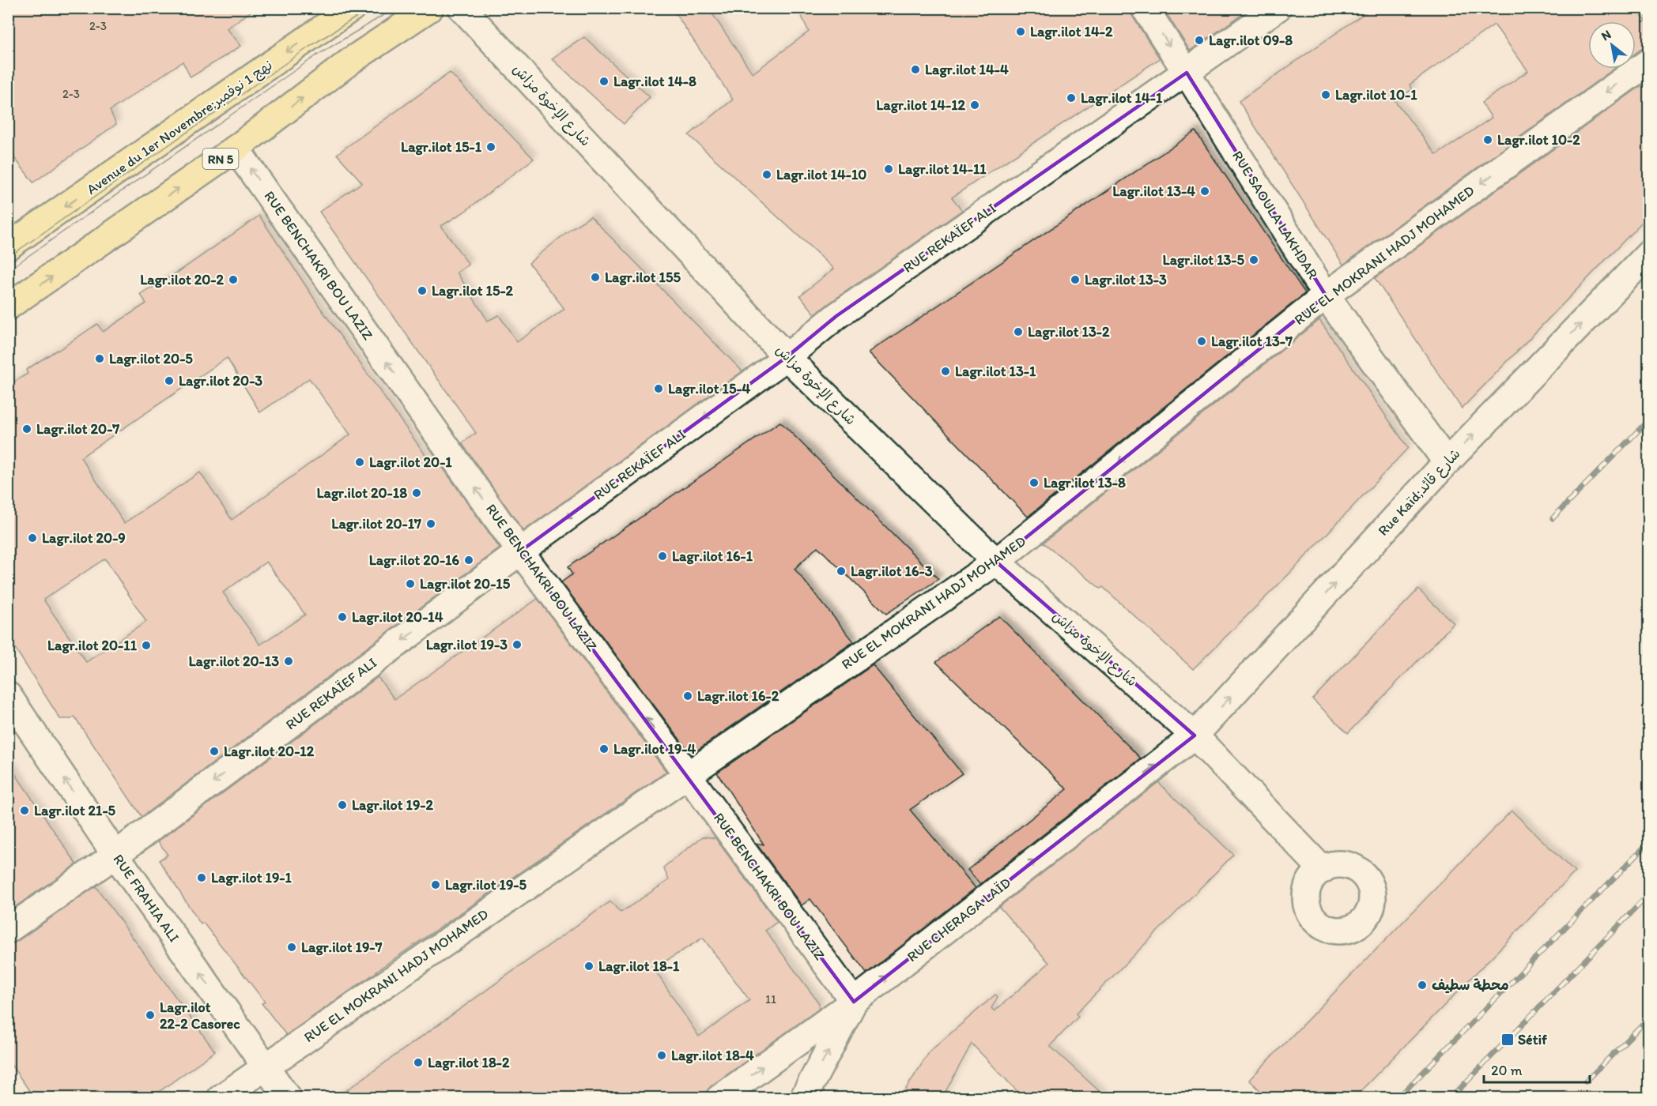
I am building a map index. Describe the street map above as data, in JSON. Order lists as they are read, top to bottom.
{
  "streets": {
    "main road": ["Avenue du 1er Novembre;نهج 1 نوفمبر", "RN 5"],
    "street": [
      "شارع الإخوة مزاش",
      "RUE SAOULA LAKHDAR",
      "RUE REKAÏEF ALI",
      "RUE EL MOKRANI HADJ MOHAMED",
      "RUE BENCHAKRI BOU LAZIZ",
      "Rue Kaïd;شارع قائد",
      "RUE FRAHIA ALI",
      "RUE CHERAGA LAÏD"
    ]
  },
  "crossings": [
    ["شارع الإخوة مزاش", "RUE REKAÏEF ALI"],
    ["شارع الإخوة مزاش", "RUE EL MOKRANI HADJ MOHAMED"],
    ["شارع الإخوة مزاش", "Rue Kaïd;شارع قائد"],
    ["شارع الإخوة مزاش", "RUE CHERAGA LAÏD"],
    ["RN 5", "RUE BENCHAKRI BOU LAZIZ"],
    ["RUE SAOULA LAKHDAR", "RUE REKAÏEF ALI"],
    ["RUE SAOULA LAKHDAR", "RUE EL MOKRANI HADJ MOHAMED"],
    ["RUE SAOULA LAKHDAR", "Rue Kaïd;شارع قائد"],
    ["RUE REKAÏEF ALI", "RUE BENCHAKRI BOU LAZIZ"],
    ["RUE REKAÏEF ALI", "RUE FRAHIA ALI"],
    ["RUE EL MOKRANI HADJ MOHAMED", "RUE BENCHAKRI BOU LAZIZ"],
    ["RUE EL MOKRANI HADJ MOHAMED", "RUE FRAHIA ALI"],
    ["RUE BENCHAKRI BOU LAZIZ", "RUE CHERAGA LAÏD"],
    ["Rue Kaïd;شارع قائد", "RUE CHERAGA LAÏD"]
  ],
  "one_way": [
    "RUE REKAÏEF ALI",
    "RUE EL MOKRANI HADJ MOHAMED",
    "RUE BENCHAKRI BOU LAZIZ",
    "Rue Kaïd;شارع قائد",
    "RUE FRAHIA ALI",
    "RUE CHERAGA LAÏD"
  ],
  "places": {
    "other": [
      "Lagr.ilot 14-2",
      "Lagr.ilot 09-8",
      "Lagr.ilot 14-4",
      "Lagr.ilot 14-8",
      "Lagr.ilot 10-1",
      "Lagr.ilot 14-1",
      "Lagr.ilot 14-12",
      "Lagr.ilot 10-2",
      "Lagr.ilot 15-1",
      "Lagr.ilot 14-11",
      "Lagr.ilot 14-10",
      "Lagr.ilot 13-4",
      "Lagr.ilot 13-5",
      "Lagr.ilot 155",
      "Lagr.ilot 20-2",
      "Lagr.ilot 13-3",
      "Lagr.ilot 15-2",
      "Lagr.ilot 13-2",
      "Lagr.ilot 13-7",
      "Lagr.ilot 20-5",
      "Lagr.ilot 13-1",
      "Lagr.ilot 20-3",
      "Lagr.ilot 15-4",
      "Lagr.ilot 20-7",
      "Lagr.ilot 20-1",
      "Lagr.ilot 13-8",
      "Lagr.ilot 20-18",
      "Lagr.ilot 20-17",
      "Lagr.ilot 20-9",
      "Lagr.ilot 16-1",
      "Lagr.ilot 20-16",
      "Lagr.ilot 16-3",
      "Lagr.ilot 20-15",
      "Lagr.ilot 20-14",
      "Lagr.ilot 19-3",
      "Lagr.ilot 20-11",
      "Lagr.ilot 20-13",
      "Lagr.ilot 16-2",
      "Lagr.ilot 19-4",
      "Lagr.ilot 20-12",
      "Lagr.ilot 19-2",
      "Lagr.ilot 21-5",
      "Lagr.ilot 19-1",
      "Lagr.ilot 19-5",
      "Lagr.ilot 19-7",
      "Lagr.ilot 18-1",
      "محطة سطيف",
      "Lagr.ilot 22-2 Casorec",
      "Lagr.ilot 18-4",
      "Lagr.ilot 18-2"
    ],
    "transit": ["Sétif"]
  },
  "house_numbers": ["2-3", "2-3", "11"],
  "scale_bar": "20 m",
  "north": "top left"
}
